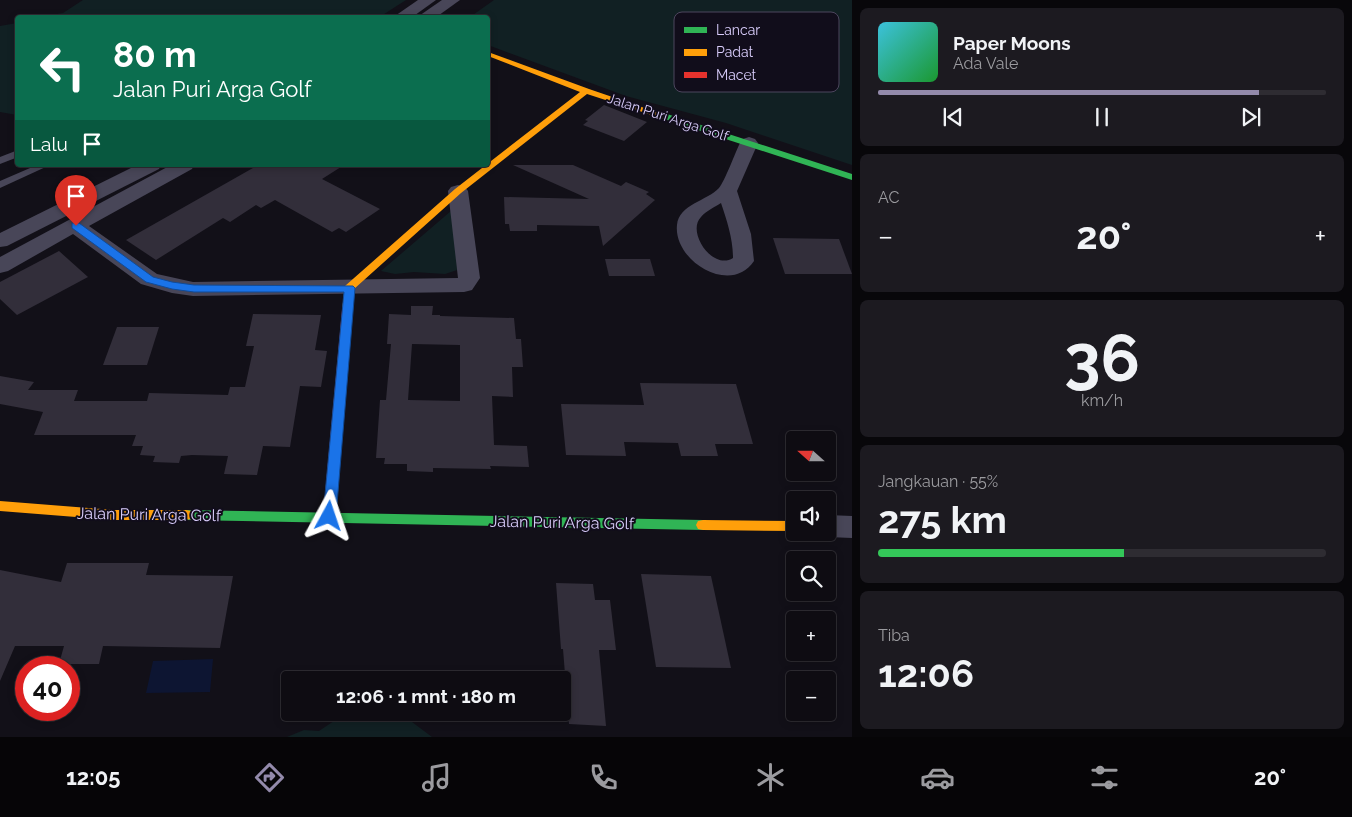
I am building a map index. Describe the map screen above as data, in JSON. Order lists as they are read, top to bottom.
{
  "streets": {
    "street": ["Jalan Puri Arga Golf"]
  },
  "legend": ["Lancar", "Padat", "Macet"],
  "north": "left",
  "page": {
    "turn": ["80 m", "Jalan Puri Arga Golf"],
    "song": ["Paper Moons", "Ada Vale"],
    "then": "Lalu",
    "tile": [
      "AC",
      ["36", "km/h"],
      ["Jangkauan · 55%", "275 km"],
      ["Tiba", "12:06"]
    ],
    "heat": ["−", "20°", "+"],
    "map_buttons": ["+", "−"],
    "limit": "40",
    "trip": "12:06 · 1 mnt · 180 m",
    "tabs": ["12:05", "20°"]
  }
}
